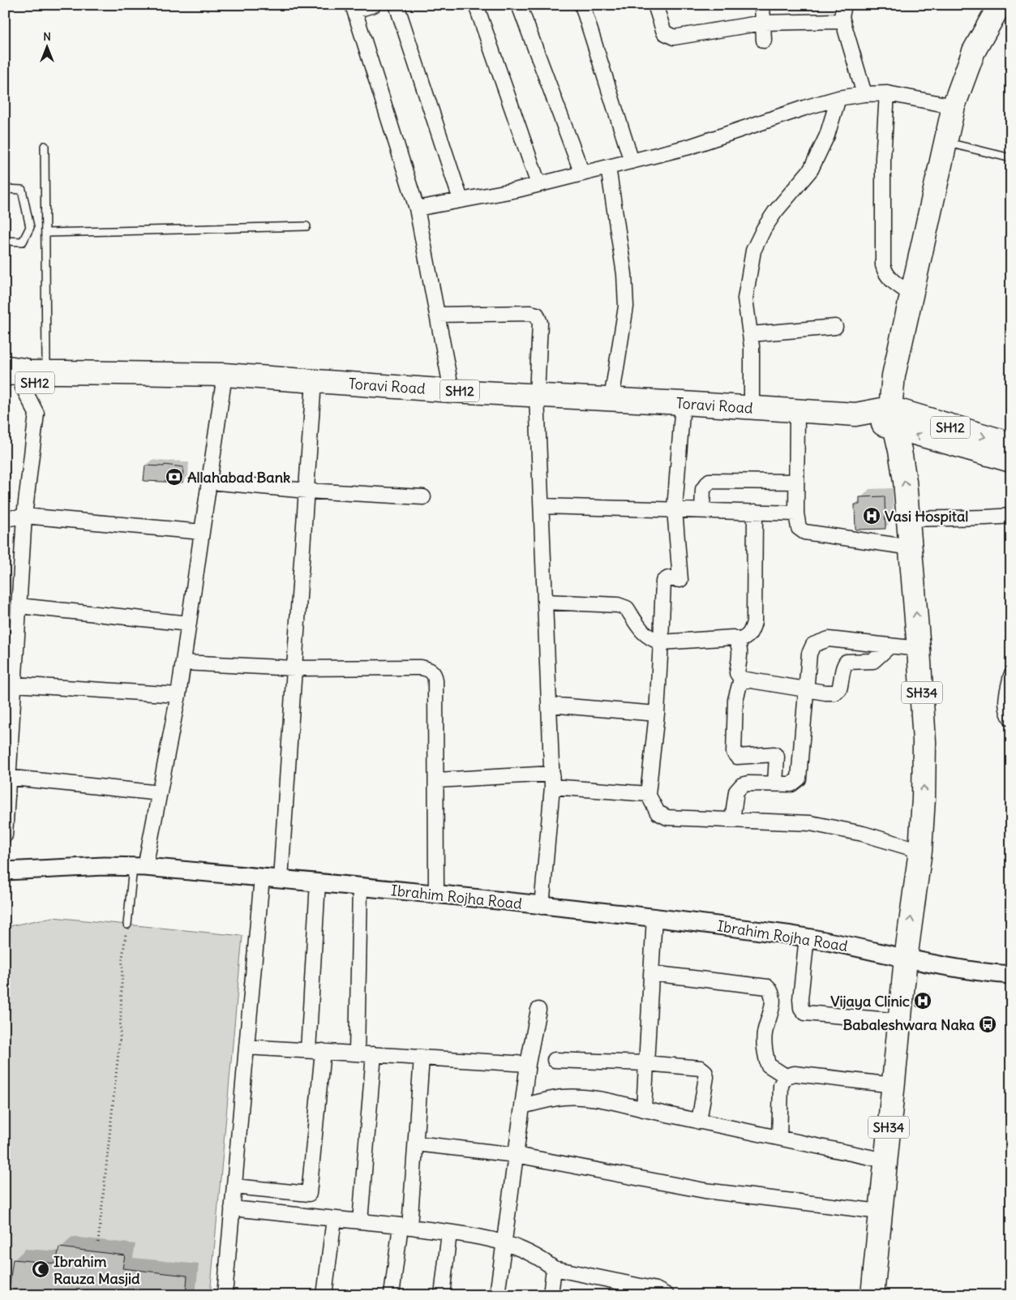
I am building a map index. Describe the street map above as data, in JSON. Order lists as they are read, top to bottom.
{
  "streets": {
    "main road": ["SH12", "Toravi Road", "SH34"],
    "street": ["Ibrahim Rojha Road"]
  },
  "crossings": [
    ["SH12", "Toravi Road"],
    ["SH12", "SH34"],
    ["Toravi Road", "SH34"],
    ["SH34", "Ibrahim Rojha Road"]
  ],
  "places": {
    "bank": ["Allahabad Bank"],
    "hospital": ["Vasi Hospital", "Vijaya Clinic"],
    "bus stop": ["Babaleshwara Naka"],
    "mosque": ["Ibrahim Rauza Masjid"]
  },
  "north": "top"
}
